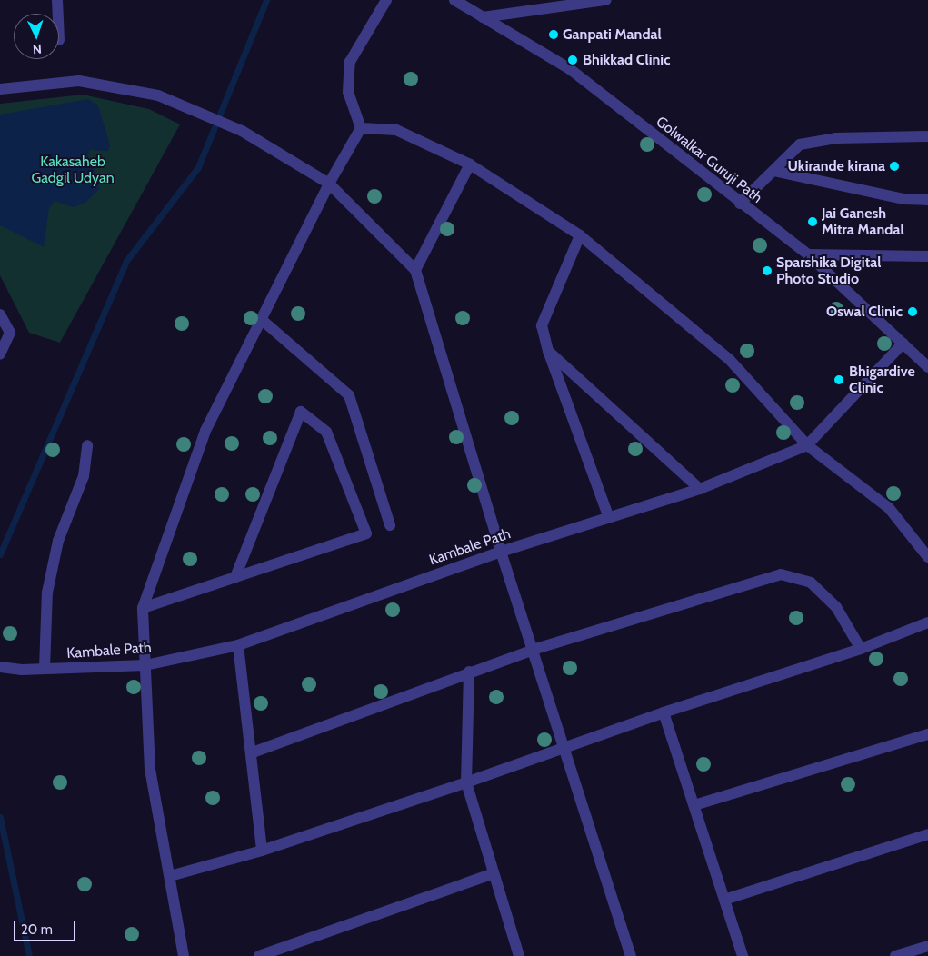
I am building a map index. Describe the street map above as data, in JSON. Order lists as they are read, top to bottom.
{
  "streets": {
    "street": ["Golwalkar Guruji Path", "Kambale Path"]
  },
  "crossings": [
    ["Golwalkar Guruji Path", "Kambale Path"]
  ],
  "parks": ["Kakasaheb Gadgil Udyan"],
  "places": [
    "Ganpati Mandal",
    "Bhikkad Clinic",
    "Ukirande kirana",
    "Jai Ganesh Mitra Mandal",
    "Sparshika Digital Photo Studio",
    "Oswal Clinic",
    "Bhigardive Clinic"
  ],
  "scale_bar": "20 m",
  "north": "bottom"
}
